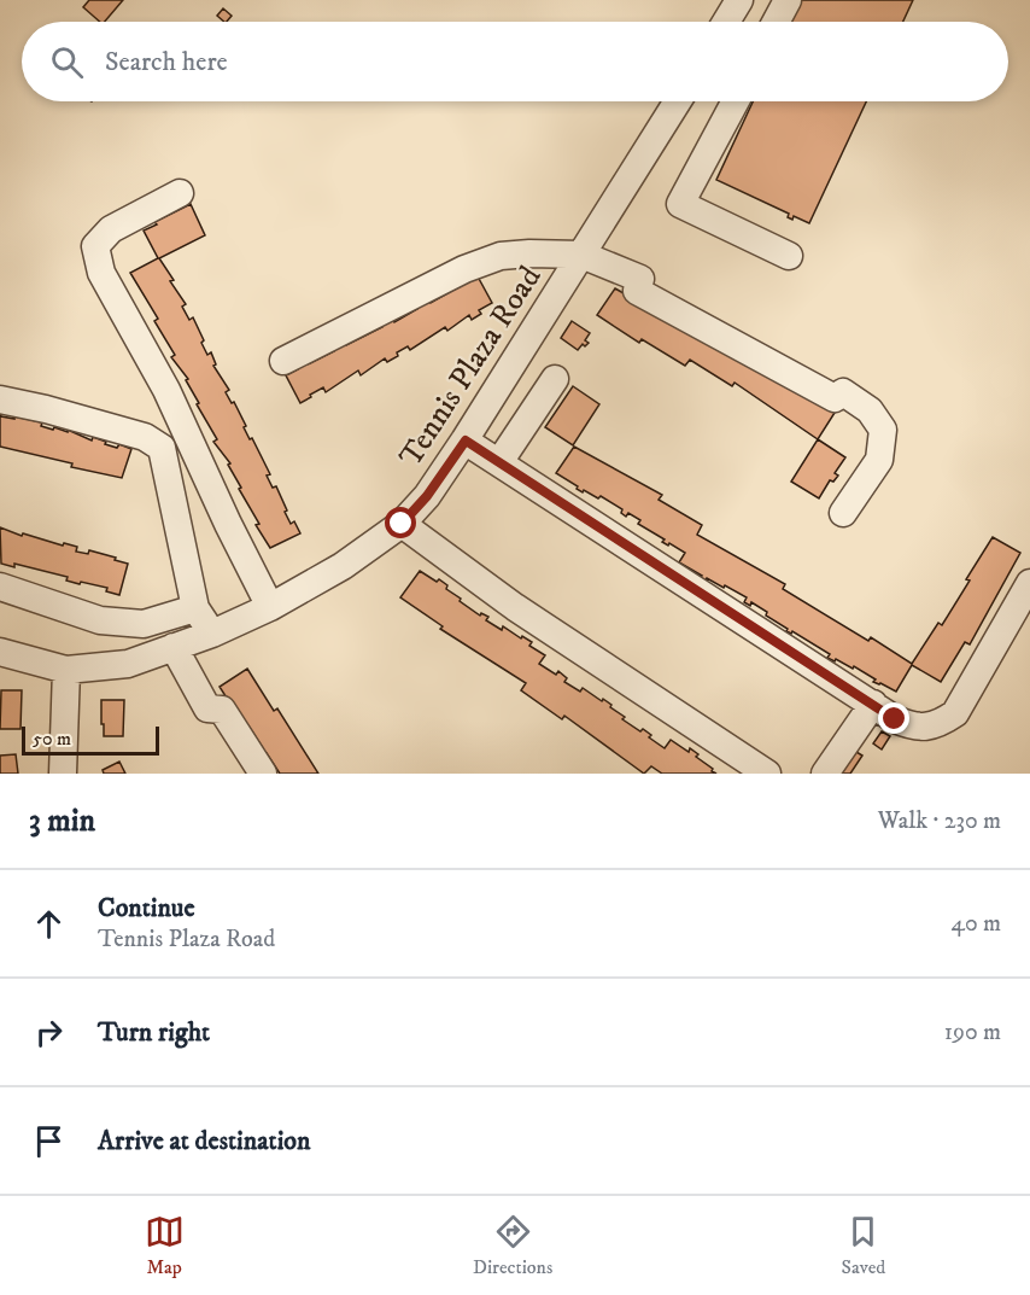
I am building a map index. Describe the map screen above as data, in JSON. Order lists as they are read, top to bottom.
{
  "streets": {
    "street": ["Tennis Plaza Road"]
  },
  "scale_bar": "50 m",
  "page": {
    "search": "Search here",
    "scale": "50 m",
    "heading": ["3 min", "Walk · 230 m"],
    "list": [
      ["Continue", "Tennis Plaza Road", "40 m"],
      ["Turn right", "190 m"],
      "Arrive at destination"
    ],
    "nav": ["Map", "Directions", "Saved"]
  }
}
